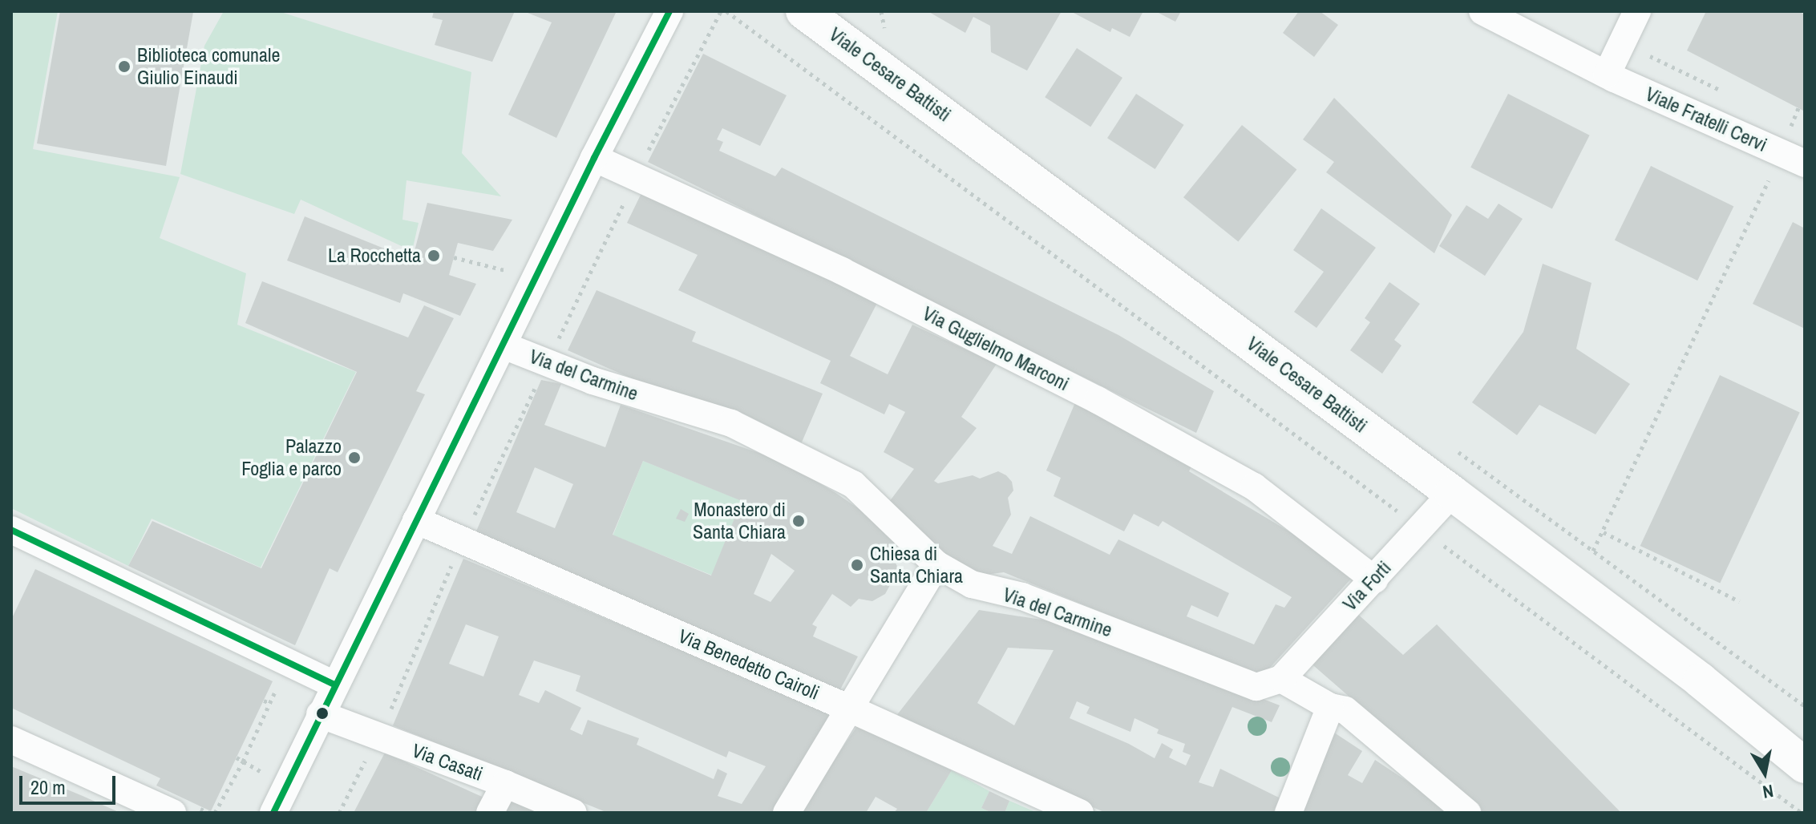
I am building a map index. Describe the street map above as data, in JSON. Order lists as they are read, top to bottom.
{
  "streets": {
    "street": [
      "Viale Cesare Battisti",
      "Viale Fratelli Cervi",
      "Via Guglielmo Marconi",
      "Via del Carmine",
      "Via Forti",
      "Via Benedetto Cairoli",
      "Via Casati"
    ]
  },
  "crossings": [
    ["Viale Cesare Battisti", "Via Forti"],
    ["Via Guglielmo Marconi", "Via Forti"],
    ["Via del Carmine", "Via Forti"]
  ],
  "places": [
    "Biblioteca comunale Giulio Einaudi",
    "La Rocchetta",
    "Palazzo Foglia e parco",
    "Monastero di Santa Chiara",
    "Chiesa di Santa Chiara"
  ],
  "scale_bar": "20 m",
  "north": "bottom"
}
